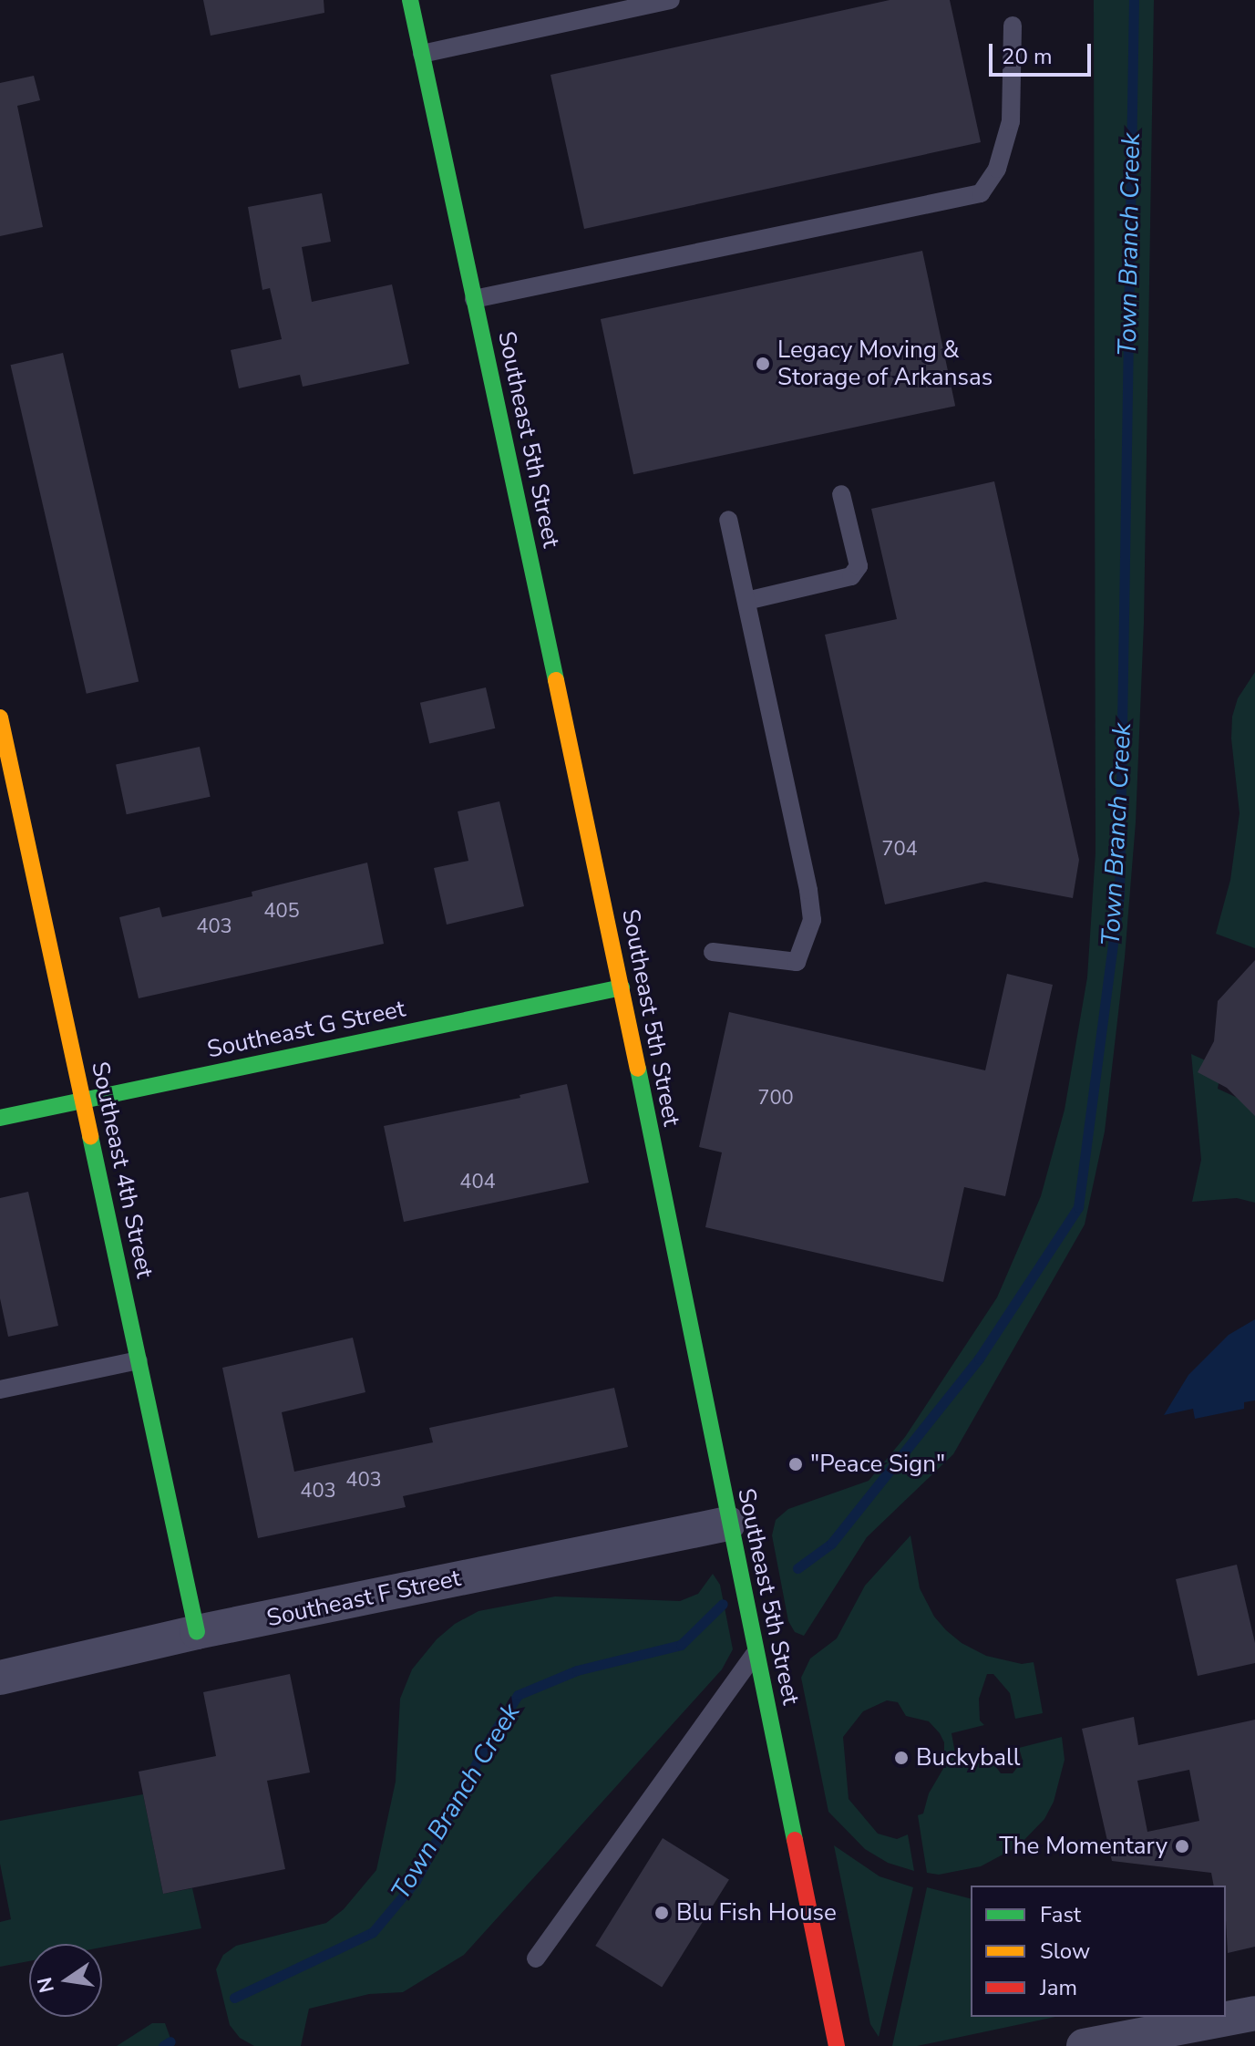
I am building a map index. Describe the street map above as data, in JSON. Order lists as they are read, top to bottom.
{
  "streets": {
    "street": [
      "Southeast 5th Street",
      "Southeast G Street",
      "Southeast 4th Street",
      "Southeast F Street"
    ]
  },
  "crossings": [
    ["Southeast 5th Street", "Southeast G Street"],
    ["Southeast 5th Street", "Southeast F Street"],
    ["Southeast G Street", "Southeast 4th Street"],
    ["Southeast 4th Street", "Southeast F Street"]
  ],
  "water": ["Town Branch Creek"],
  "places": [
    "Legacy Moving & Storage of Arkansas",
    "\"Peace Sign\"",
    "Buckyball",
    "The Momentary",
    "Blu Fish House"
  ],
  "house_numbers": [
    "704",
    "405",
    "403",
    "700",
    "404",
    "403",
    "403"
  ],
  "legend": ["Fast", "Slow", "Jam"],
  "scale_bar": "20 m",
  "north": "left"
}
